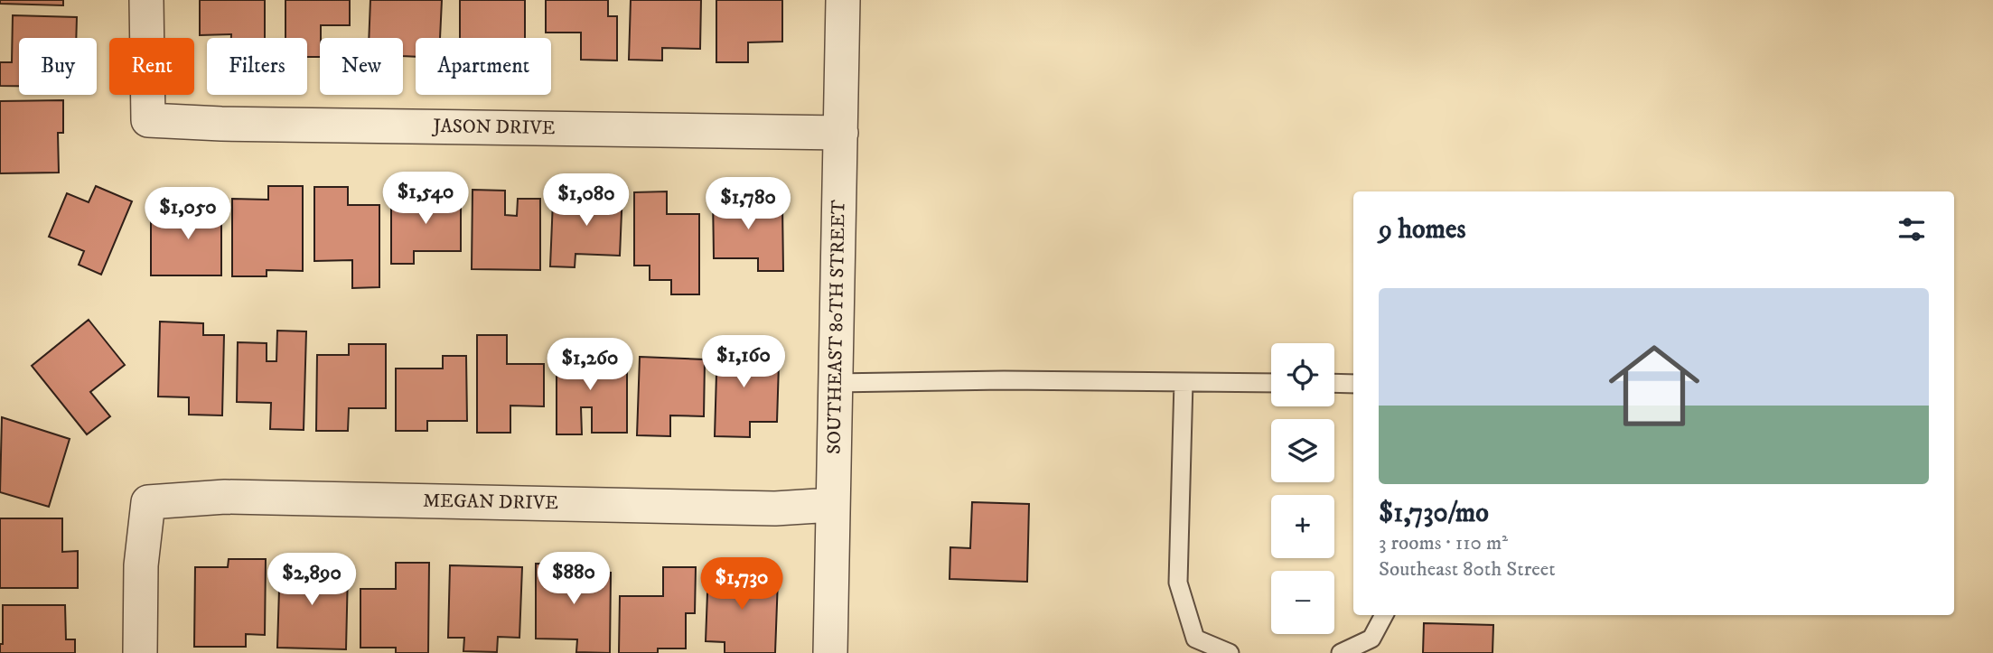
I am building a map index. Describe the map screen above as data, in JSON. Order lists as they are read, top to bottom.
{
  "streets": {
    "street": ["JASON DRIVE", "SOUTHEAST 80TH STREET", "MEGAN DRIVE"]
  },
  "crossings": [
    ["JASON DRIVE", "SOUTHEAST 80TH STREET"],
    ["SOUTHEAST 80TH STREET", "MEGAN DRIVE"]
  ],
  "page": {
    "chip": [
      "Buy",
      "Rent",
      "Filters",
      "New",
      "Apartment"
    ],
    "price": [
      "$1,540",
      "$1,080",
      "$1,780",
      "$1,050",
      "$1,160",
      "$1,260",
      "$880",
      "$2,890",
      "$1,730"
    ],
    "heading": "9 homes",
    "list": [
      {
        "name": "$1,730/mo",
        "note": "3 rooms · 110 m² · Southeast 80th Street"
      }
    ],
    "map_buttons": ["+", "−"]
  }
}
